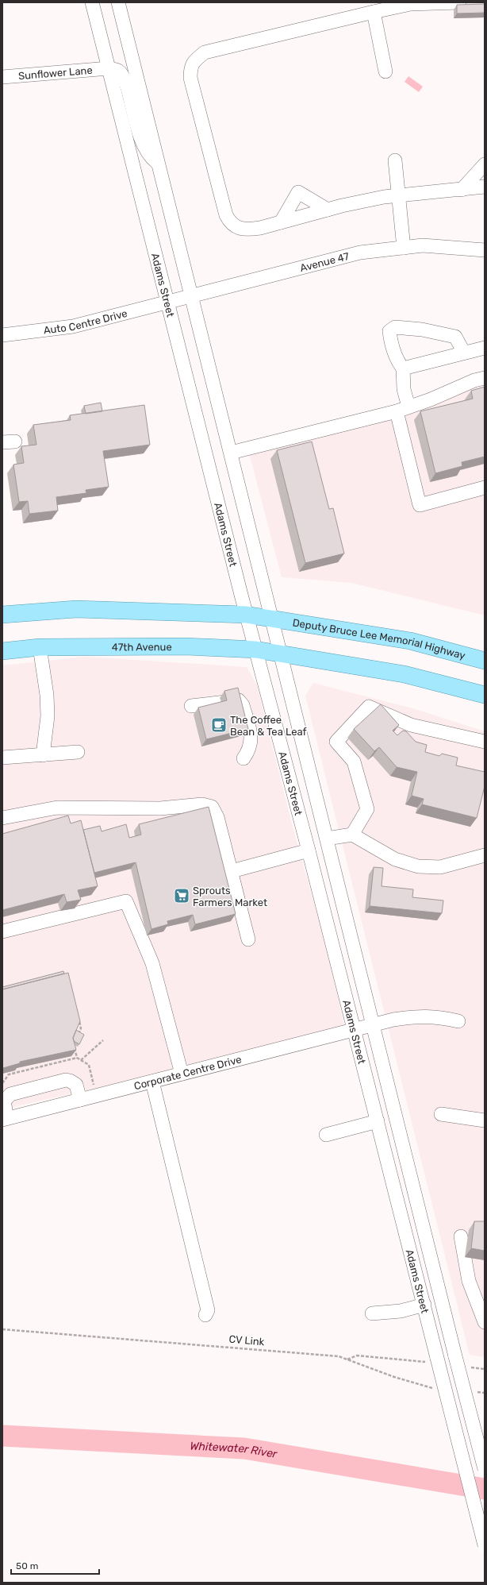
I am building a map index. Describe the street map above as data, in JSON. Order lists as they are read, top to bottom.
{
  "streets": {
    "main road": ["Deputy Bruce Lee Memorial Highway", "47th Avenue"],
    "street": [
      "Sunflower Lane",
      "Avenue 47",
      "Adams Street",
      "Auto Centre Drive",
      "Corporate Centre Drive"
    ],
    "path": ["CV Link"]
  },
  "crossings": [
    ["Sunflower Lane", "Adams Street"],
    ["Avenue 47", "Adams Street"],
    ["Avenue 47", "Auto Centre Drive"],
    ["Adams Street", "Auto Centre Drive"],
    ["Adams Street", "Deputy Bruce Lee Memorial Highway"],
    ["Adams Street", "47th Avenue"],
    ["Adams Street", "Corporate Centre Drive"]
  ],
  "water": ["Whitewater River"],
  "places": {
    "cafe": ["The Coffee Bean & Tea Leaf"],
    "supermarket": ["Sprouts Farmers Market"]
  },
  "scale_bar": "50 m"
}
